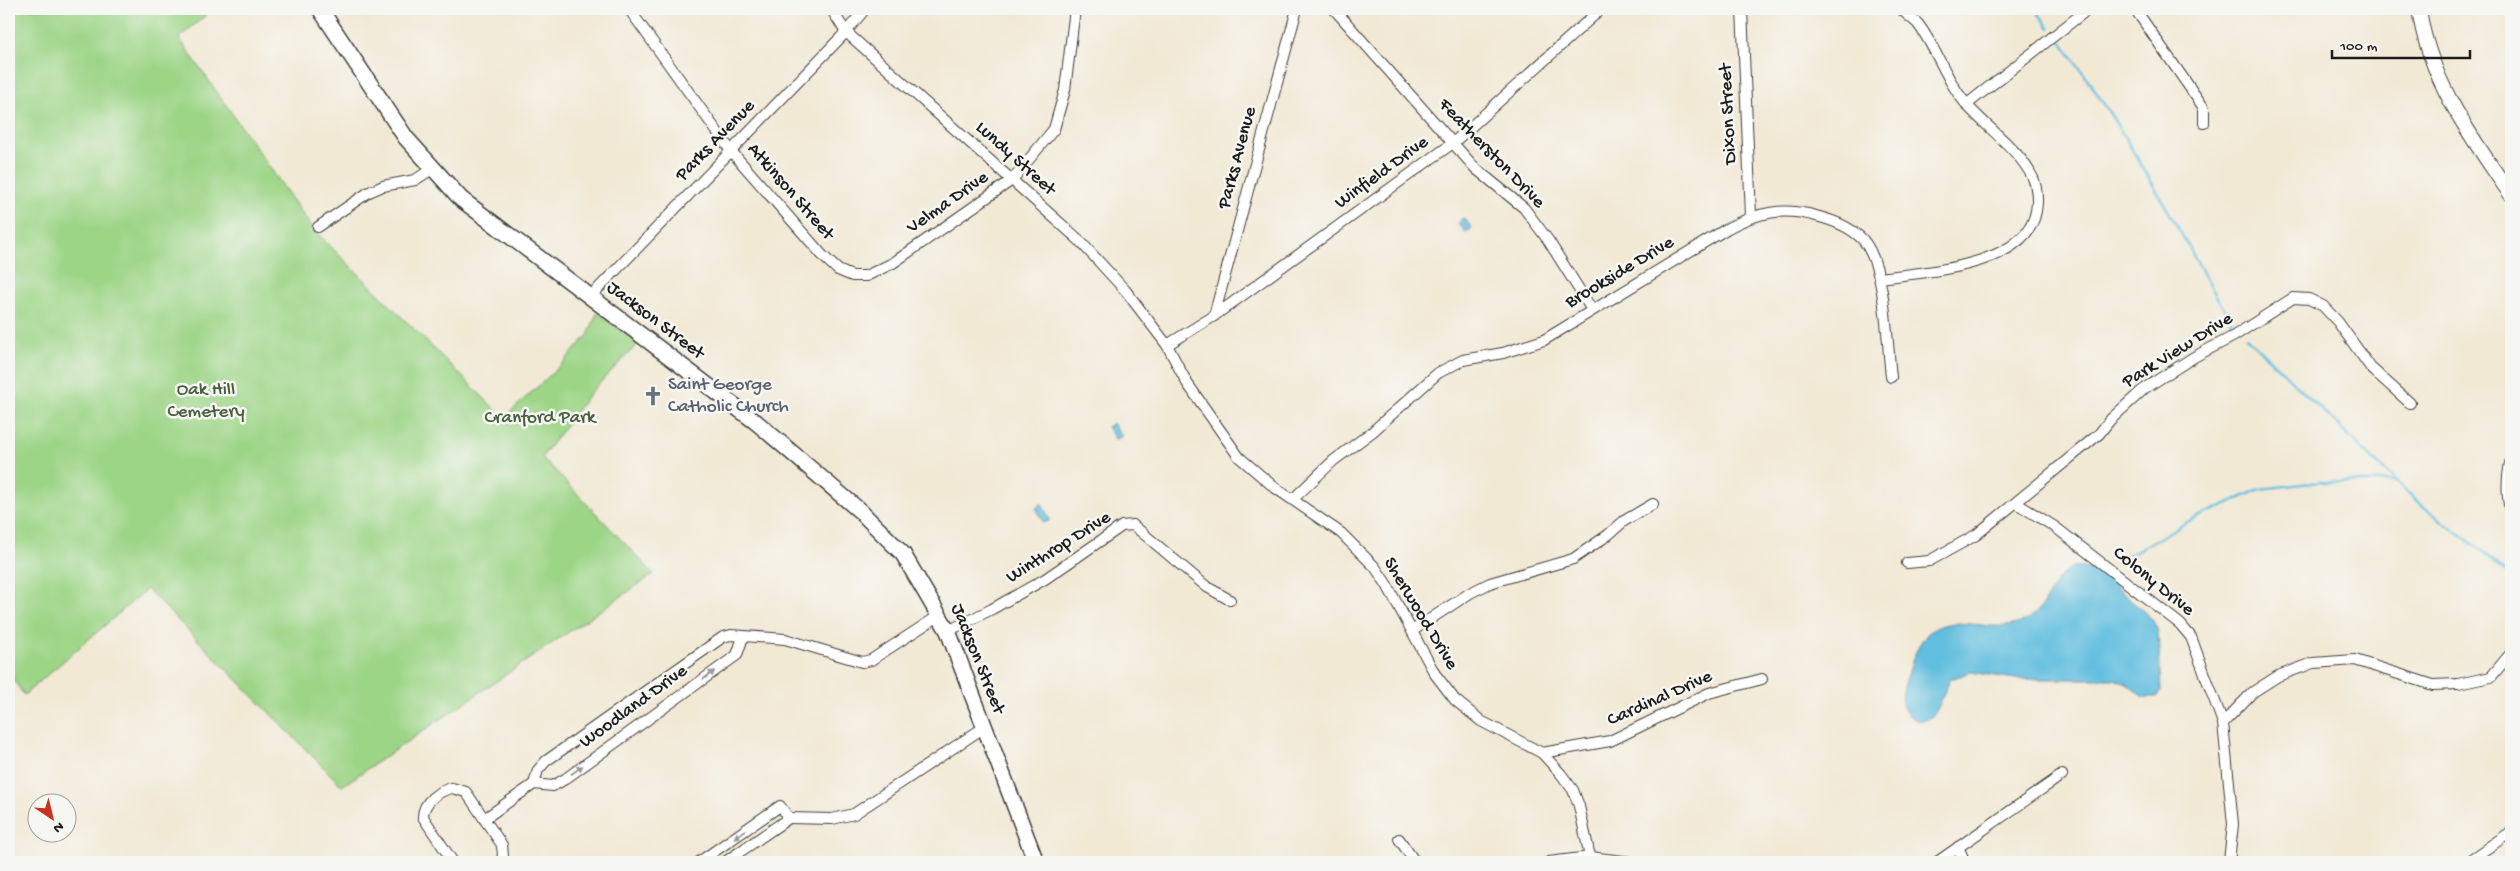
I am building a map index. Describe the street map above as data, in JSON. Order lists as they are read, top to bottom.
{
  "streets": {
    "main road": ["Jackson Street"],
    "street": [
      "Dixon Street",
      "Parks Avenue",
      "Featherston Drive",
      "Lundy Street",
      "Winfield Drive",
      "Atkinson Street",
      "Velma Drive",
      "Brookside Drive",
      "Park View Drive",
      "Winthrop Drive",
      "Colony Drive",
      "Sherwood Drive",
      "Cardinal Drive",
      "Woodland Drive"
    ]
  },
  "crossings": [
    ["Dixon Street", "Brookside Drive"],
    ["Parks Avenue", "Lundy Street"],
    ["Parks Avenue", "Winfield Drive"],
    ["Parks Avenue", "Atkinson Street"],
    ["Parks Avenue", "Jackson Street"],
    ["Featherston Drive", "Winfield Drive"],
    ["Featherston Drive", "Brookside Drive"],
    ["Lundy Street", "Winfield Drive"],
    ["Lundy Street", "Velma Drive"],
    ["Lundy Street", "Sherwood Drive"],
    ["Winfield Drive", "Sherwood Drive"],
    ["Atkinson Street", "Velma Drive"],
    ["Brookside Drive", "Sherwood Drive"],
    ["Jackson Street", "Winthrop Drive"],
    ["Jackson Street", "Woodland Drive"],
    ["Park View Drive", "Colony Drive"],
    ["Sherwood Drive", "Cardinal Drive"]
  ],
  "parks": ["Oak Hill Cemetery", "Cranford Park"],
  "places": {
    "church": ["Saint George Catholic Church"]
  },
  "scale_bar": "100 m",
  "north": "bottom right"
}
